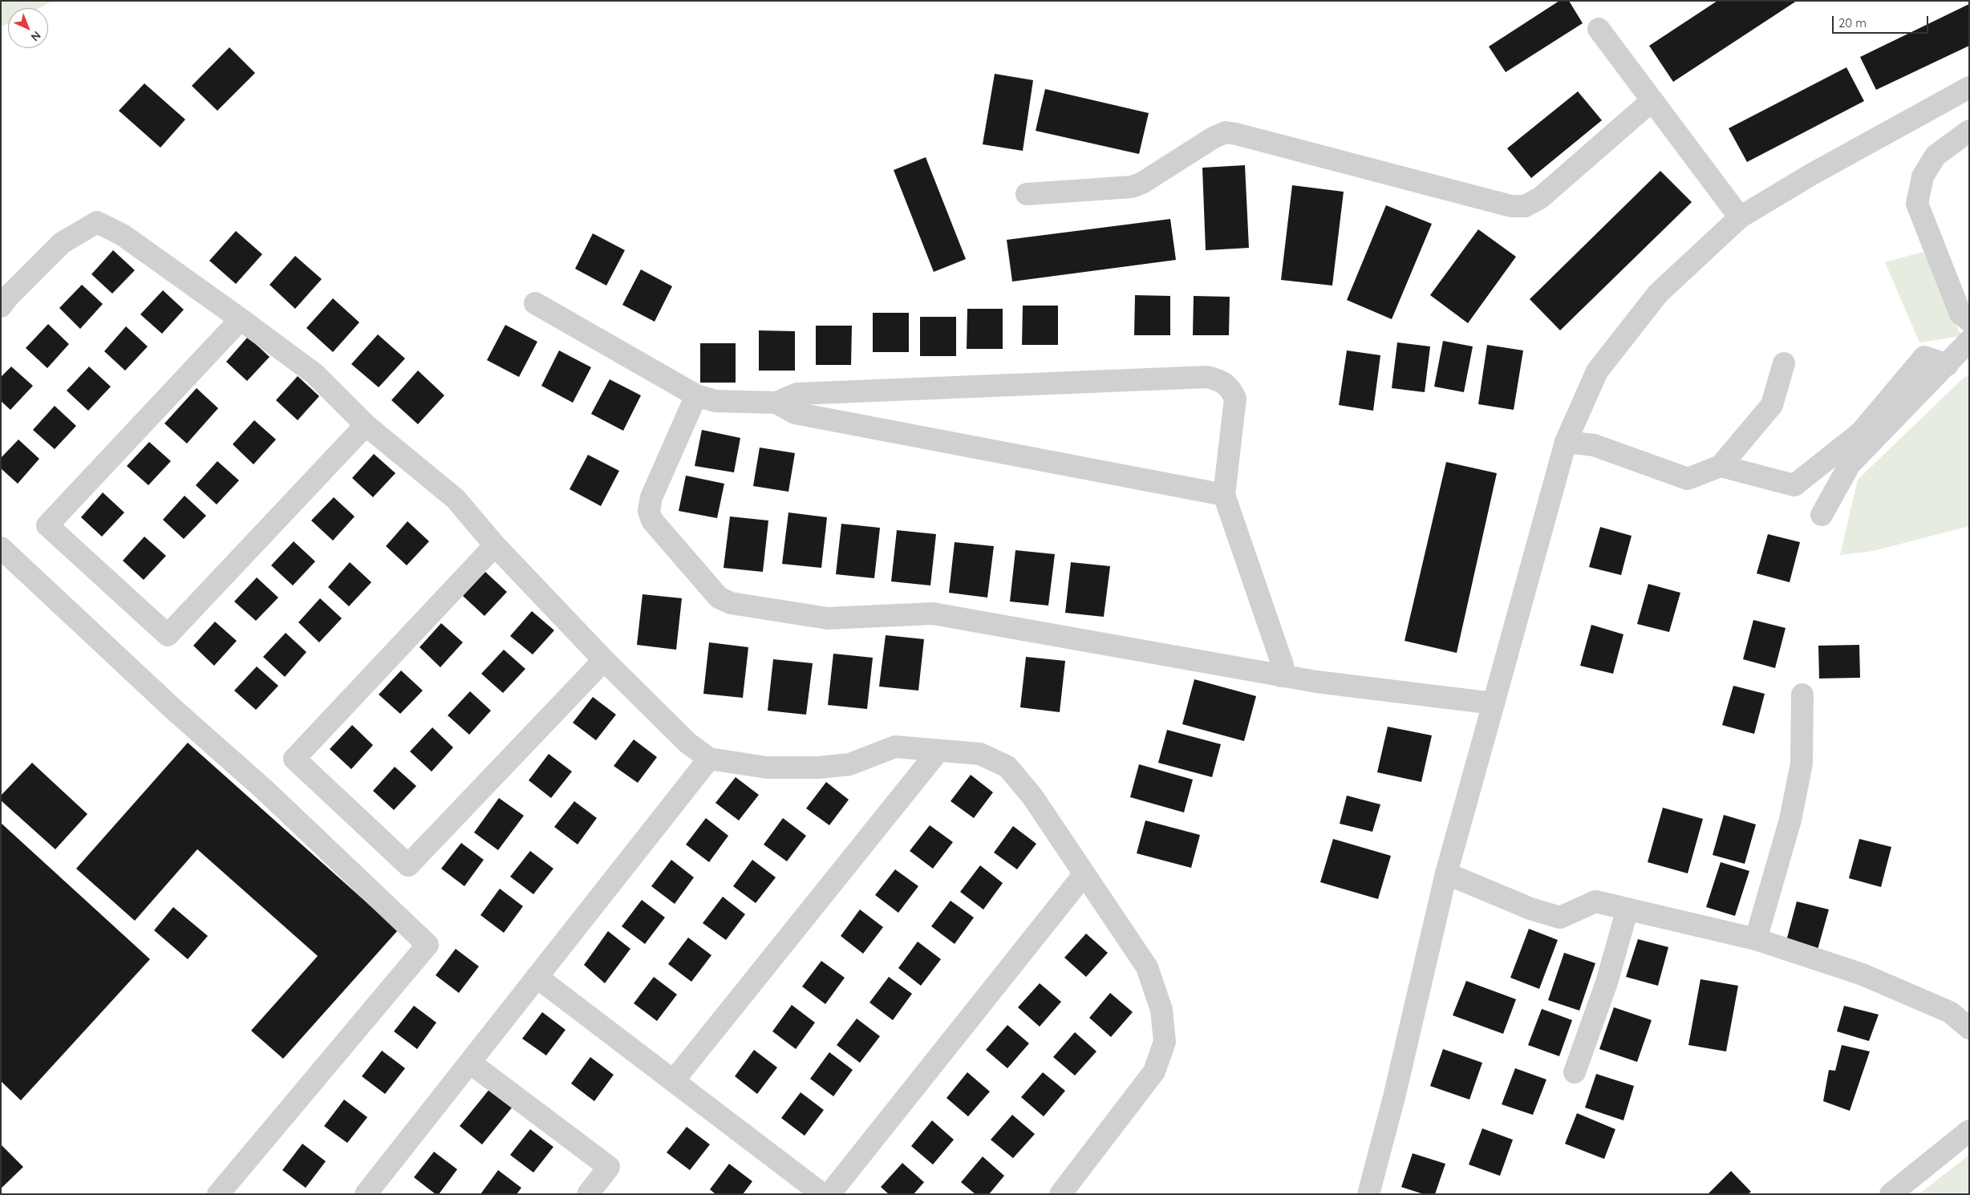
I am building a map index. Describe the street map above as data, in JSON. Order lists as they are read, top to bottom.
{
  "scale_bar": "20 m",
  "north": "bottom right"
}
